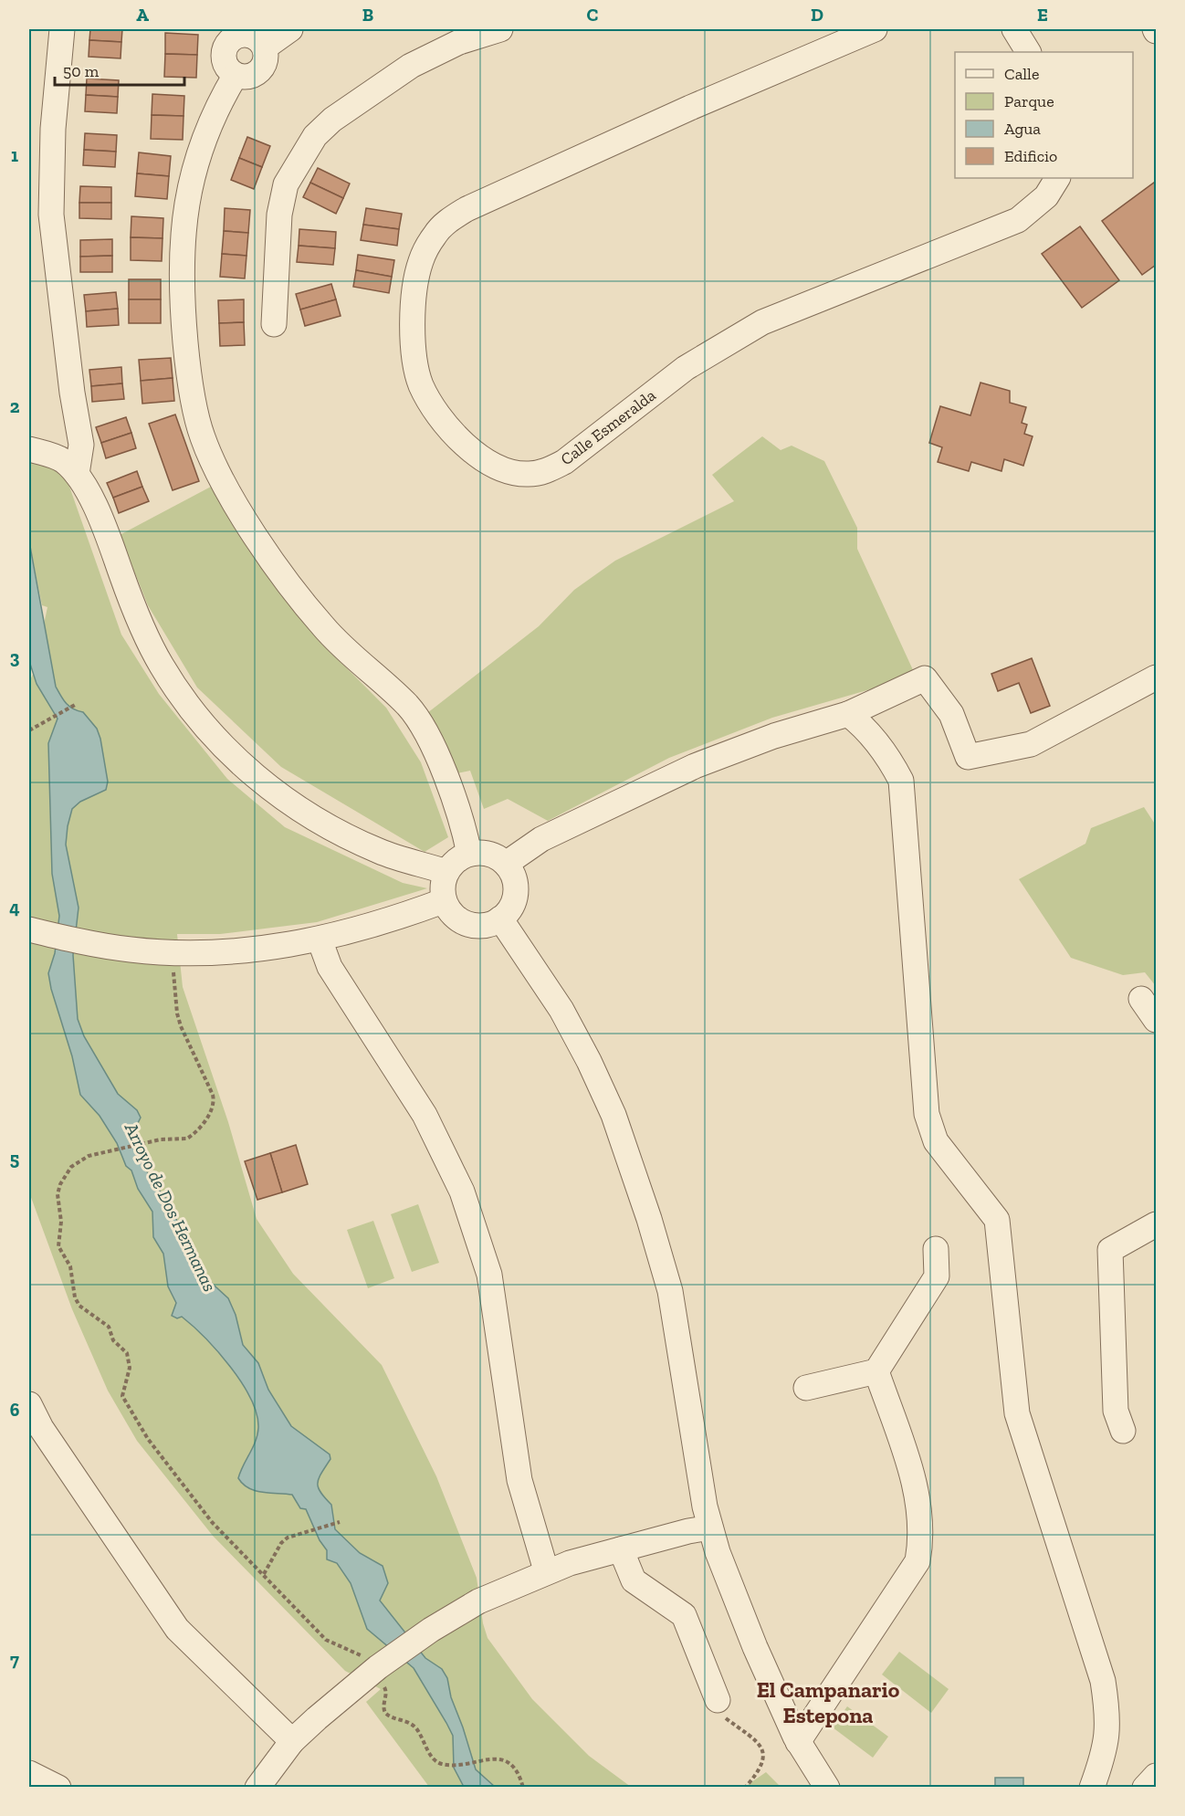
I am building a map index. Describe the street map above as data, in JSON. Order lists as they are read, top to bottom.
{
  "streets": {
    "street": ["Calle Esmeralda"]
  },
  "districts": ["El Campanario Estepona"],
  "water": ["Arroyo de Dos Hermanas"],
  "legend": [
    "Calle",
    "Parque",
    "Agua",
    "Edificio"
  ],
  "scale_bar": "50 m",
  "grid": {
    "columns": [
      "A",
      "B",
      "C",
      "D",
      "E"
    ],
    "rows": [
      "1",
      "2",
      "3",
      "4",
      "5",
      "6",
      "7"
    ]
  }
}
